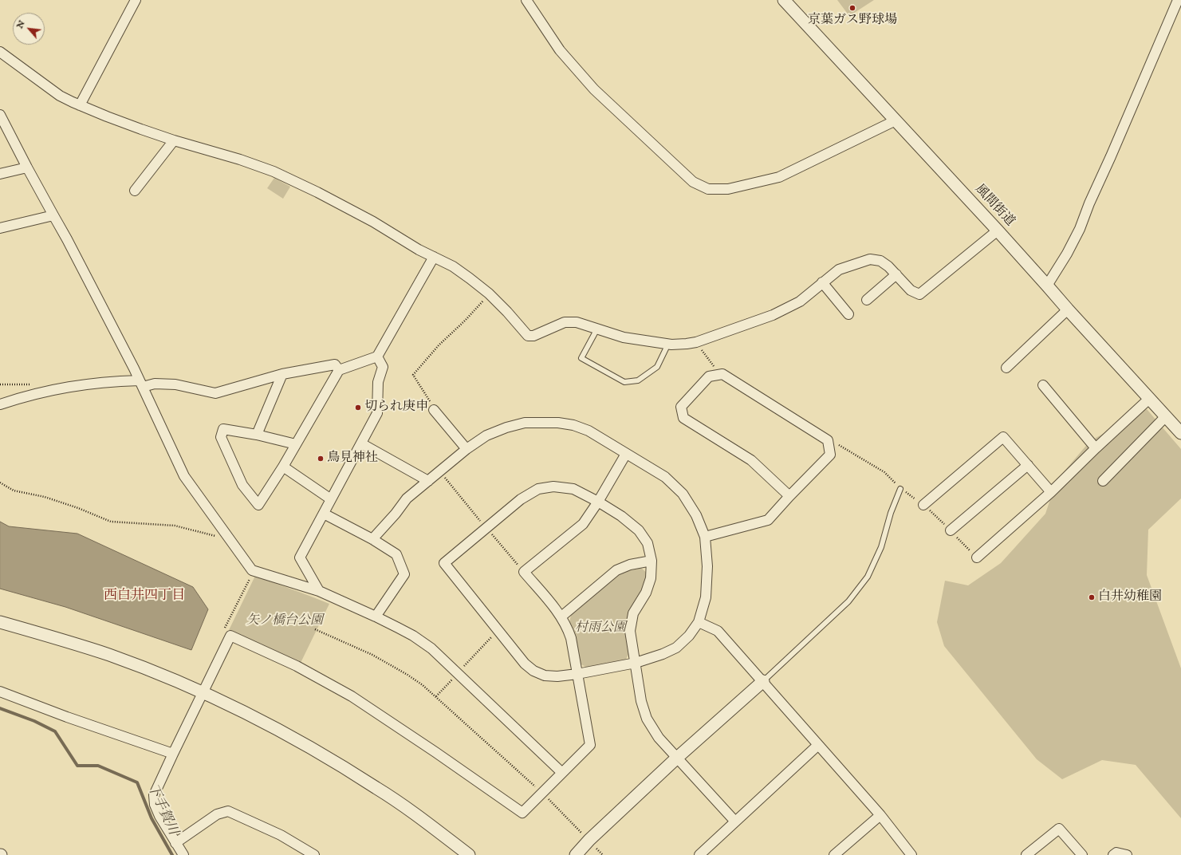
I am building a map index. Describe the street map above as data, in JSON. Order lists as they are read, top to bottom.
{
  "streets": {
    "street": ["風間街道"]
  },
  "districts": ["西白井四丁目"],
  "water": ["下手賀川"],
  "parks": ["矢ノ橋台公園", "村雨公園"],
  "places": [
    "京葉ガス野球場",
    "切られ庚申",
    "鳥見神社",
    "白井幼稚園"
  ],
  "north": "top left"
}
